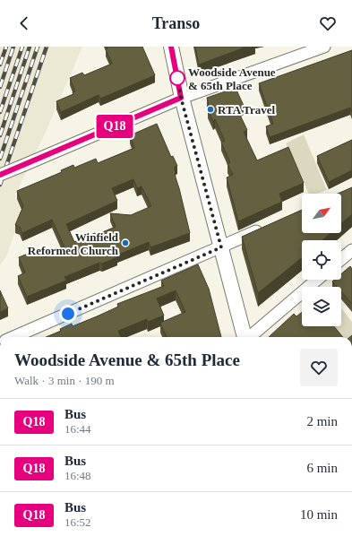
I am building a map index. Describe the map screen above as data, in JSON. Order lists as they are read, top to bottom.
{
  "places": ["Woodside Avenue & 65th Place", "RTA Travel", "Winfield Reformed Church"],
  "lines": ["bus line Q18"],
  "north": "top right",
  "page": {
    "header": "Transo",
    "on_map": "Q18",
    "heading": ["Woodside Avenue & 65th Place", "Walk · 3 min · 190 m"],
    "list": [
      {
        "mark": "Q18",
        "name": "Bus",
        "note": "16:44",
        "value": "2 min"
      },
      {
        "mark": "Q18",
        "name": "Bus",
        "note": "16:48",
        "value": "6 min"
      },
      {
        "mark": "Q18",
        "name": "Bus",
        "note": "16:52",
        "value": "10 min"
      }
    ]
  }
}
